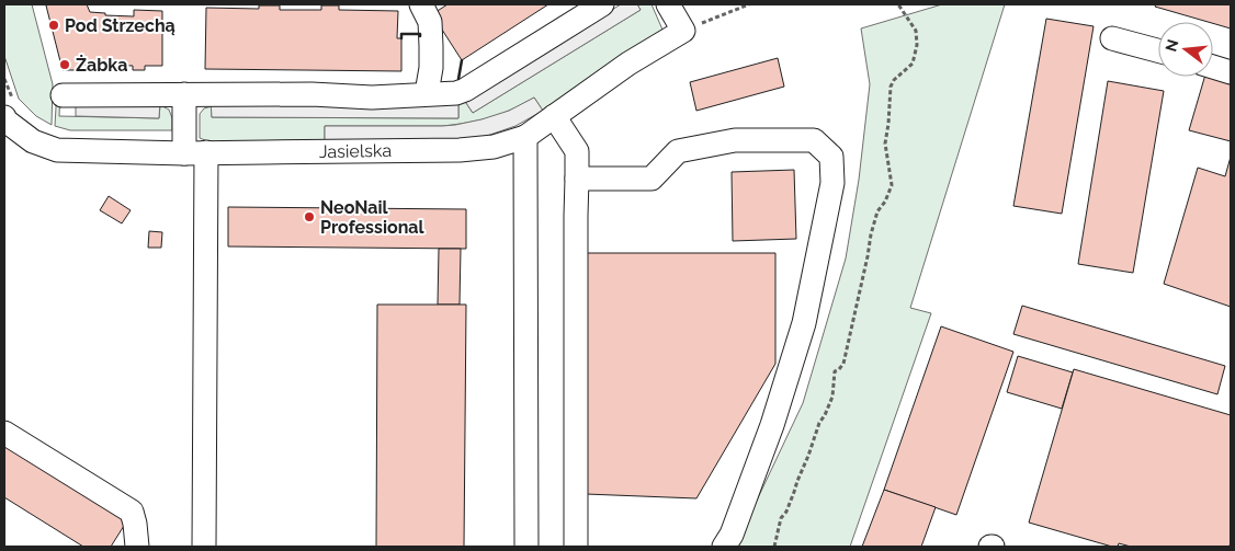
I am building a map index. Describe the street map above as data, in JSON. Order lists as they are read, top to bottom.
{
  "streets": {
    "street": ["Jasielska"]
  },
  "places": ["Pod Strzechą", "Żabka", "NeoNail Professional"],
  "north": "left"
}
